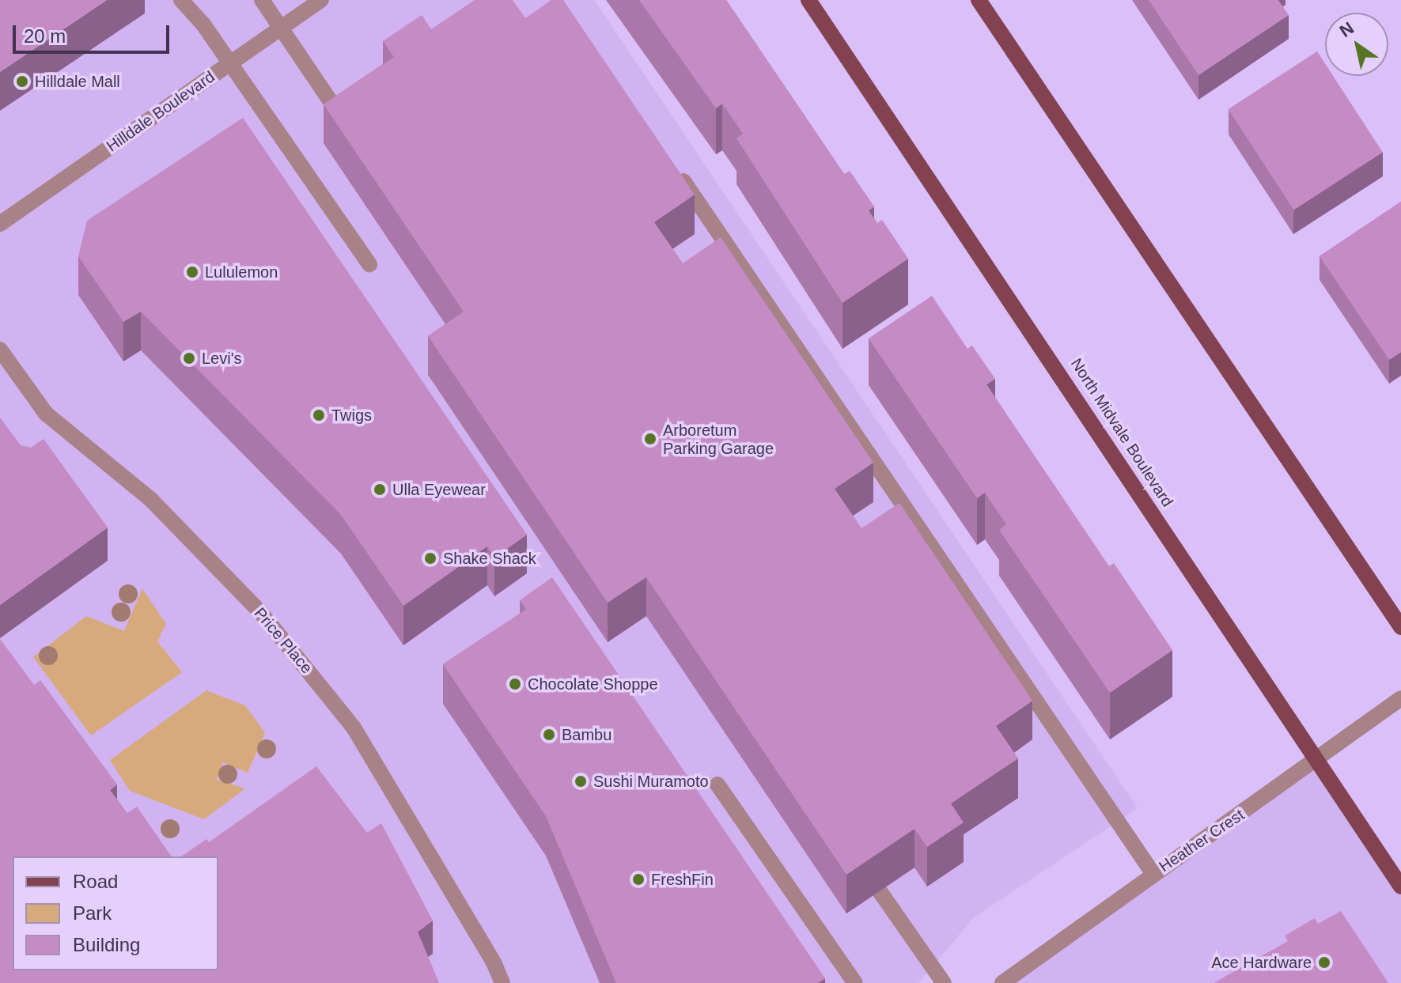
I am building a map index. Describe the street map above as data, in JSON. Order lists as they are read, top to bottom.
{
  "streets": {
    "main road": ["North Midvale Boulevard"],
    "street": ["Hilldale Boulevard", "Price Place", "Heather Crest"]
  },
  "crossings": [
    ["North Midvale Boulevard", "Heather Crest"]
  ],
  "places": [
    "Hilldale Mall",
    "Lululemon",
    "Levi's",
    "Twigs",
    "Arboretum Parking Garage",
    "Ulla Eyewear",
    "Shake Shack",
    "Chocolate Shoppe",
    "Bambu",
    "Sushi Muramoto",
    "FreshFin",
    "Ace Hardware"
  ],
  "legend": ["Road", "Park", "Building"],
  "scale_bar": "20 m",
  "north": "top left"
}
